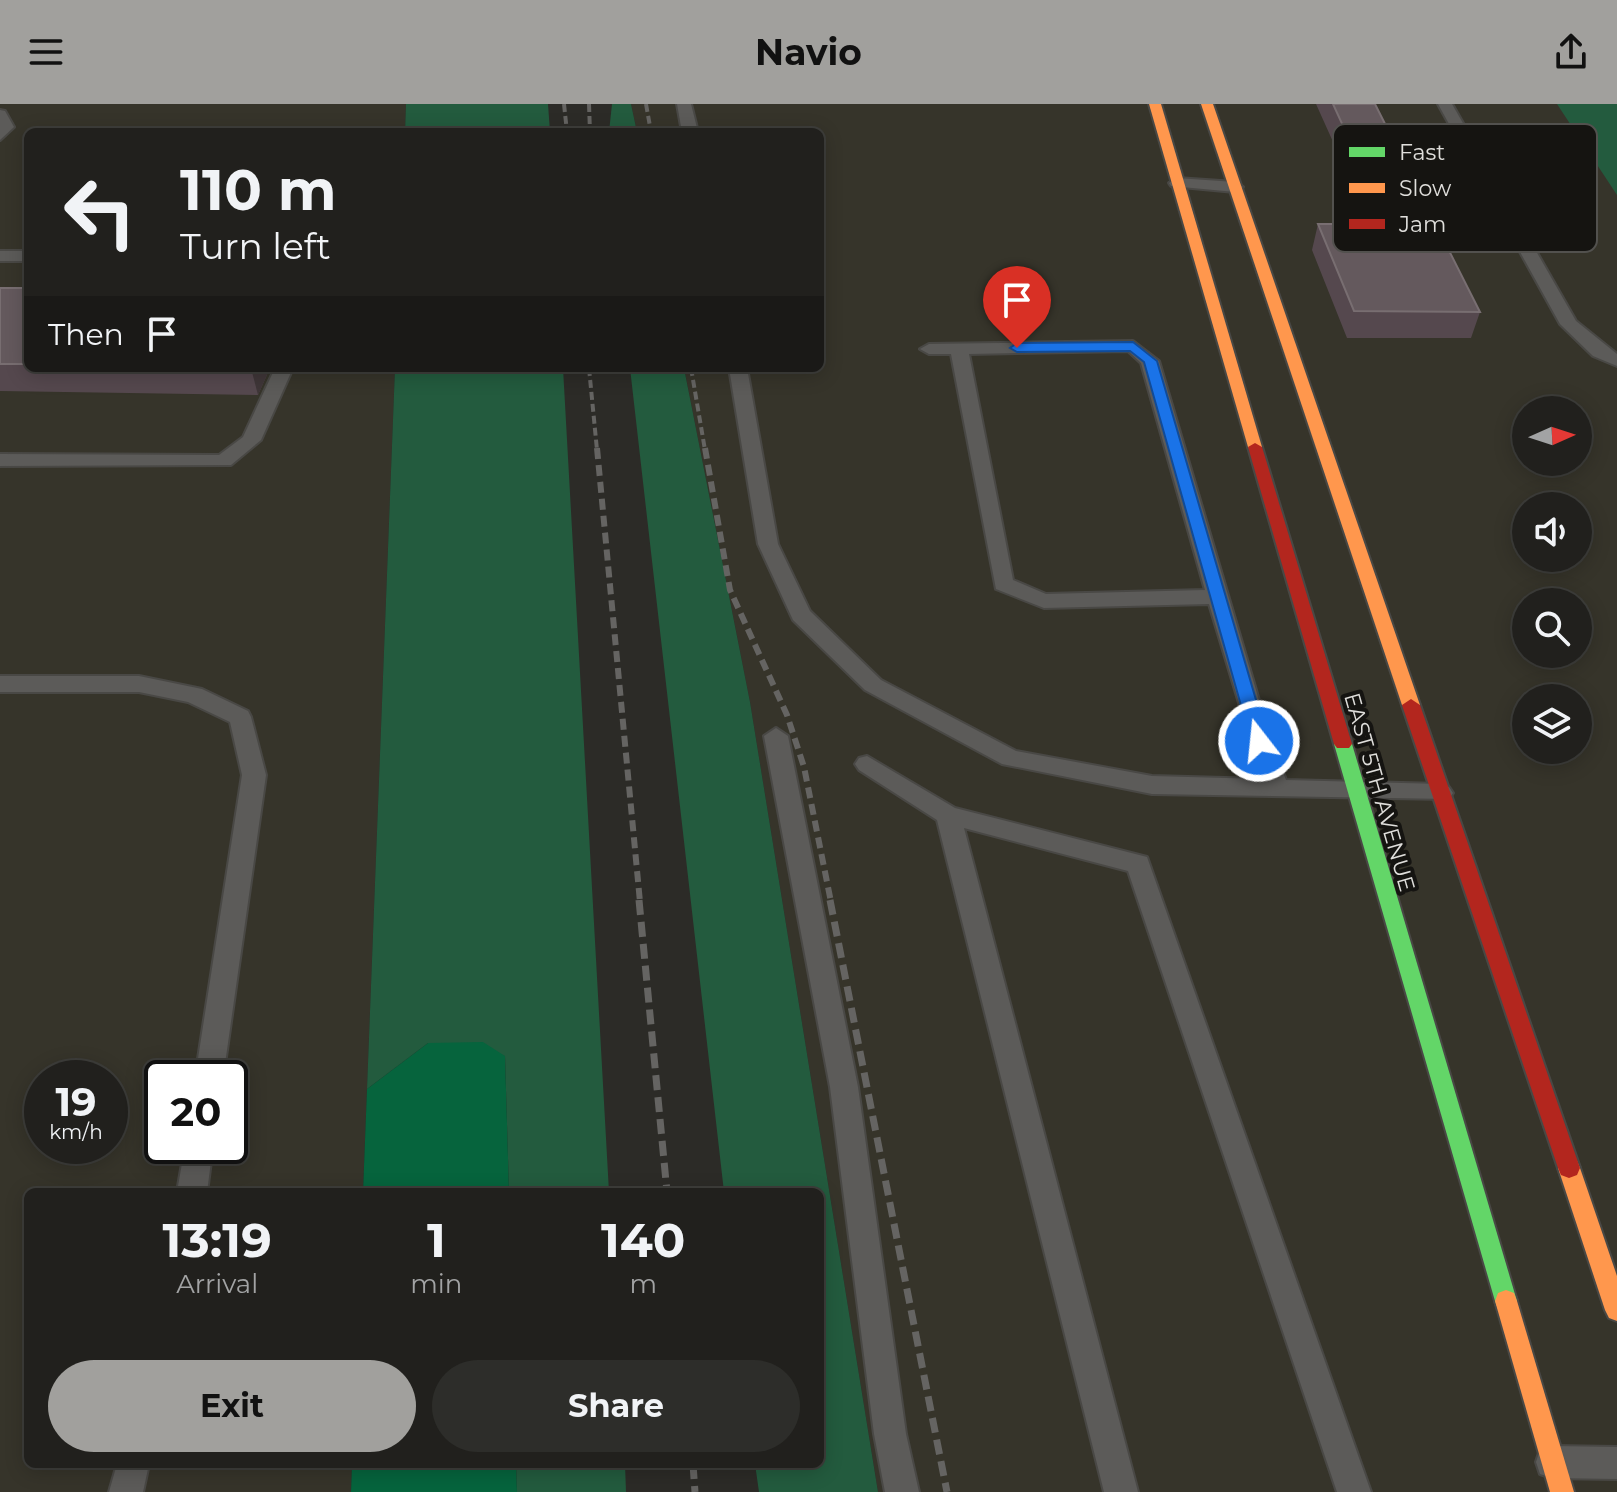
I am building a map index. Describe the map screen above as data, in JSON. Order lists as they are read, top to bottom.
{
  "streets": {
    "main road": ["EAST 5TH AVENUE"]
  },
  "legend": ["Fast", "Slow", "Jam"],
  "north": "right",
  "page": {
    "header": "Navio",
    "turn": ["110 m", "Turn left"],
    "then": "Then",
    "speed": "19 km/h",
    "limit": "20",
    "eta": [
      "13:19",
      "Arrival",
      "1",
      "min",
      "140",
      "m"
    ],
    "buttons": ["Exit", "Share"]
  }
}
